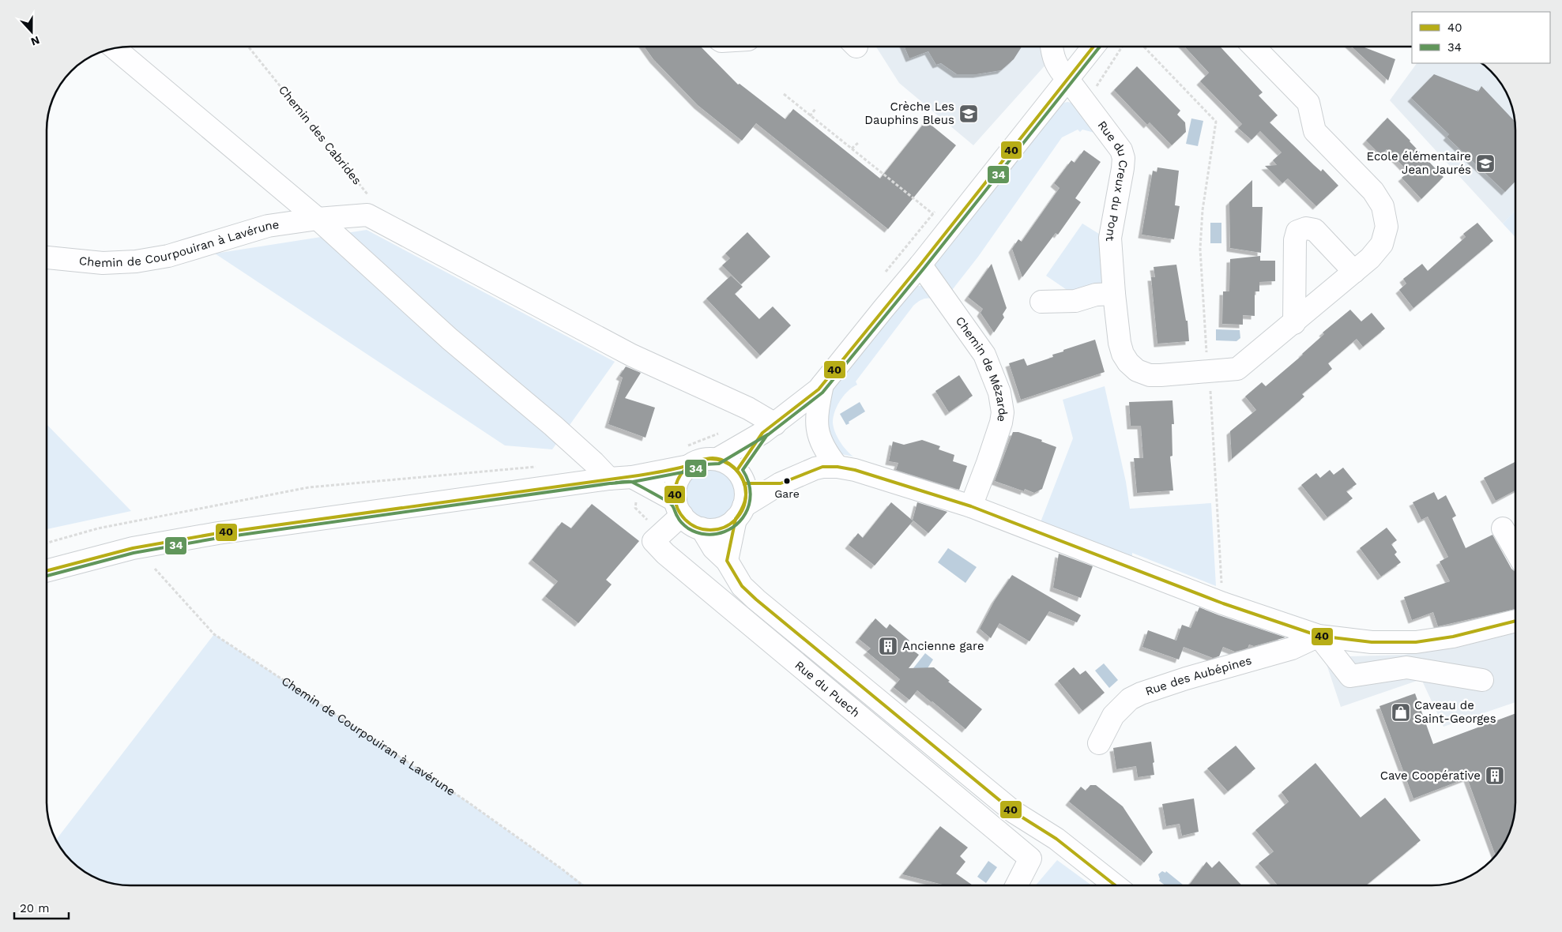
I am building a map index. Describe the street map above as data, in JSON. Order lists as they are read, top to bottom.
{
  "streets": {
    "street": [
      "Rue du Creux du Pont",
      "Chemin de Courpouiran à Lavérune",
      "Chemin de Mézarde",
      "Rue des Aubépines",
      "Rue du Puech"
    ],
    "path": ["Chemin des Cabrides"]
  },
  "places": {
    "school or university": ["Crèche Les Dauphins Bleus", "Ecole élémentaire Jean Jaurés"],
    "other": ["Gare"],
    "building": ["Ancienne gare", "Cave Coopérative"],
    "shop": ["Caveau de Saint-Georges"]
  },
  "lines": ["transit line 40", "transit line 34"],
  "legend": ["40", "34"],
  "scale_bar": "20 m",
  "north": "bottom"
}
